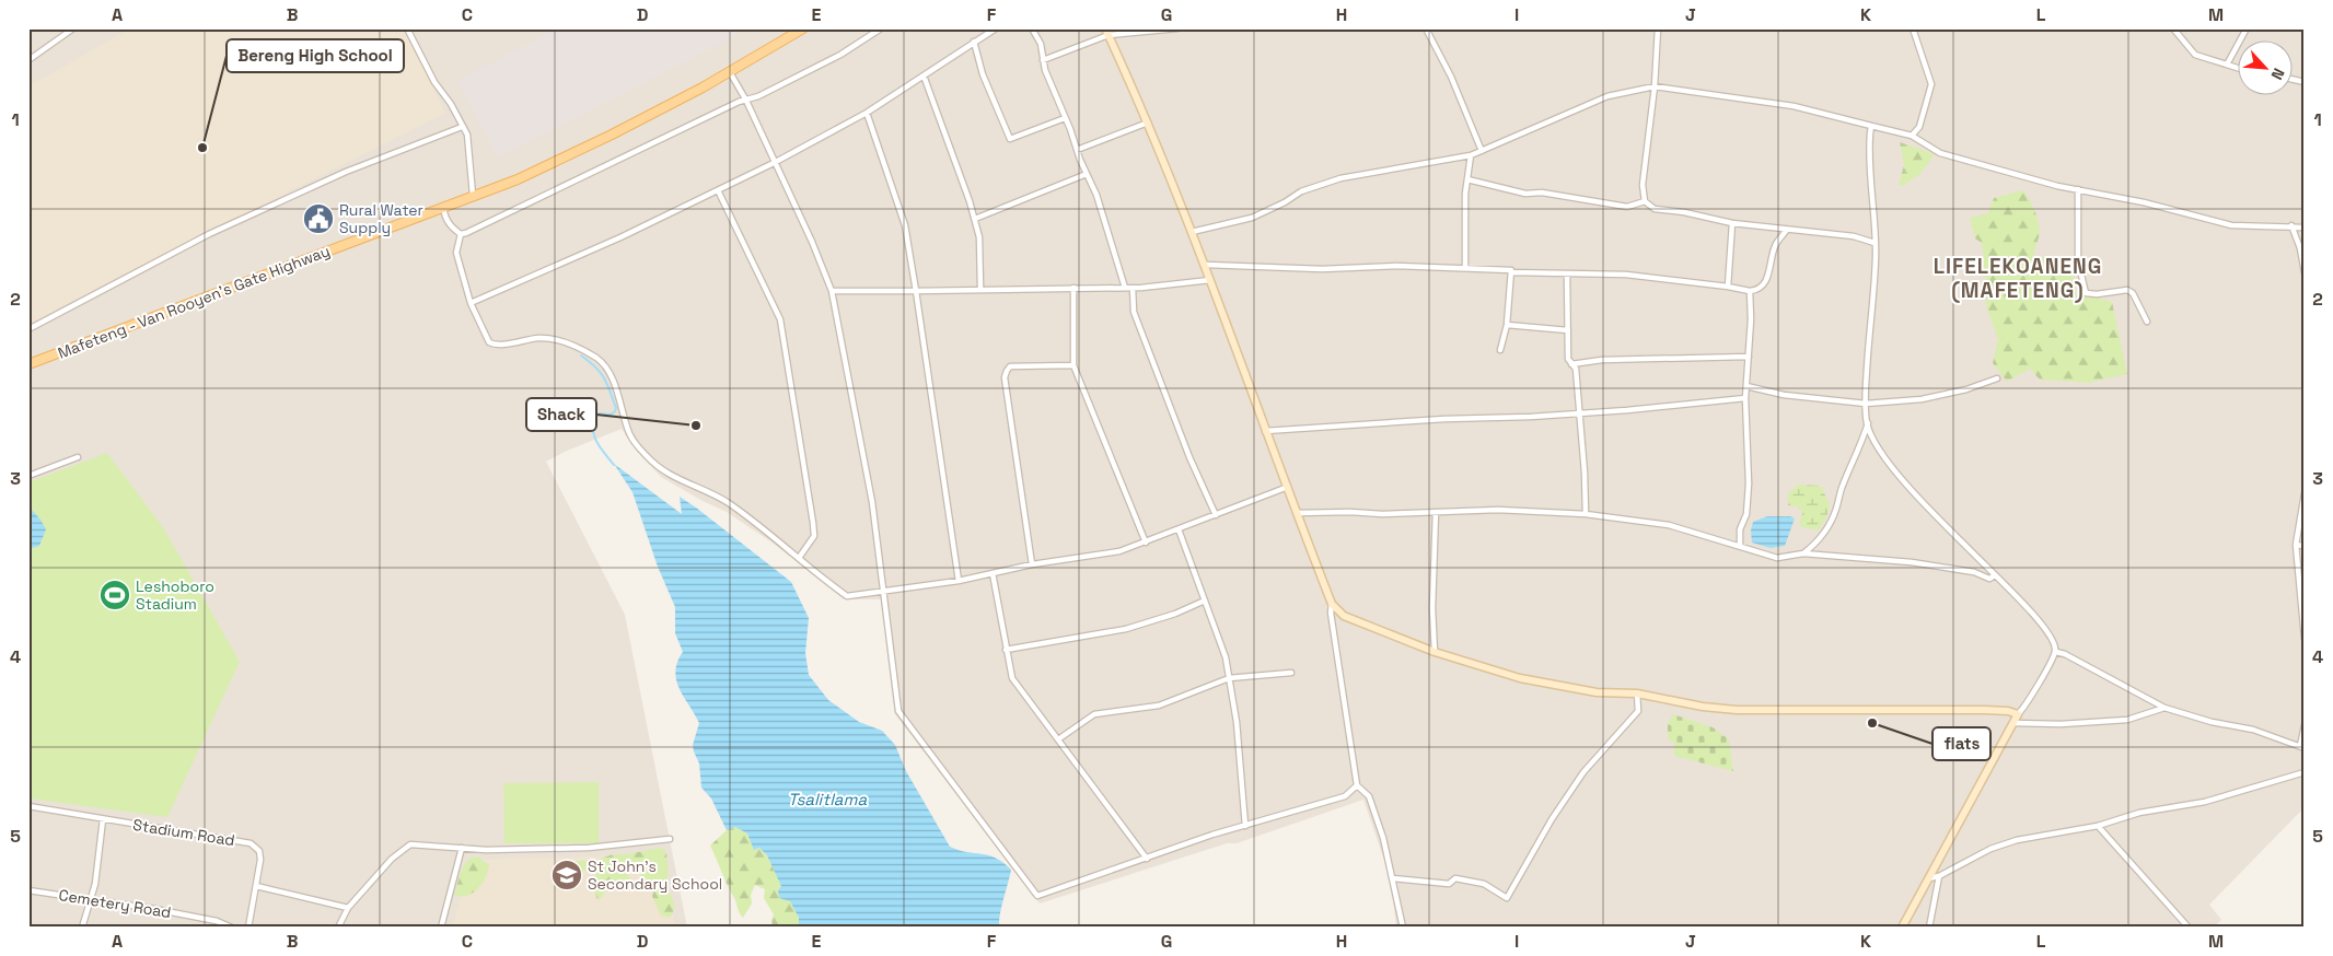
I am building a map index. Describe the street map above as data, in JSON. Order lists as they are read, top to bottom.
{
  "streets": {
    "main road": ["Mafeteng - Van Rooyen's Gate Highway"],
    "street": ["Stadium Road", "Cemetery Road"]
  },
  "districts": ["LIFELEKOANENG (MAFETENG)"],
  "water": ["Tsalitlama"],
  "places": {
    "other": ["Bereng High School", "Shack", "flats"],
    "public building": ["Rural Water Supply"],
    "sports": ["Leshoboro Stadium"],
    "school or university": ["St John's Secondary School"]
  },
  "north": "bottom right",
  "grid": {
    "columns": [
      "A",
      "B",
      "C",
      "D",
      "E",
      "F",
      "G",
      "H",
      "I",
      "J",
      "K",
      "L",
      "M"
    ],
    "rows": [
      "1",
      "2",
      "3",
      "4",
      "5"
    ]
  }
}
